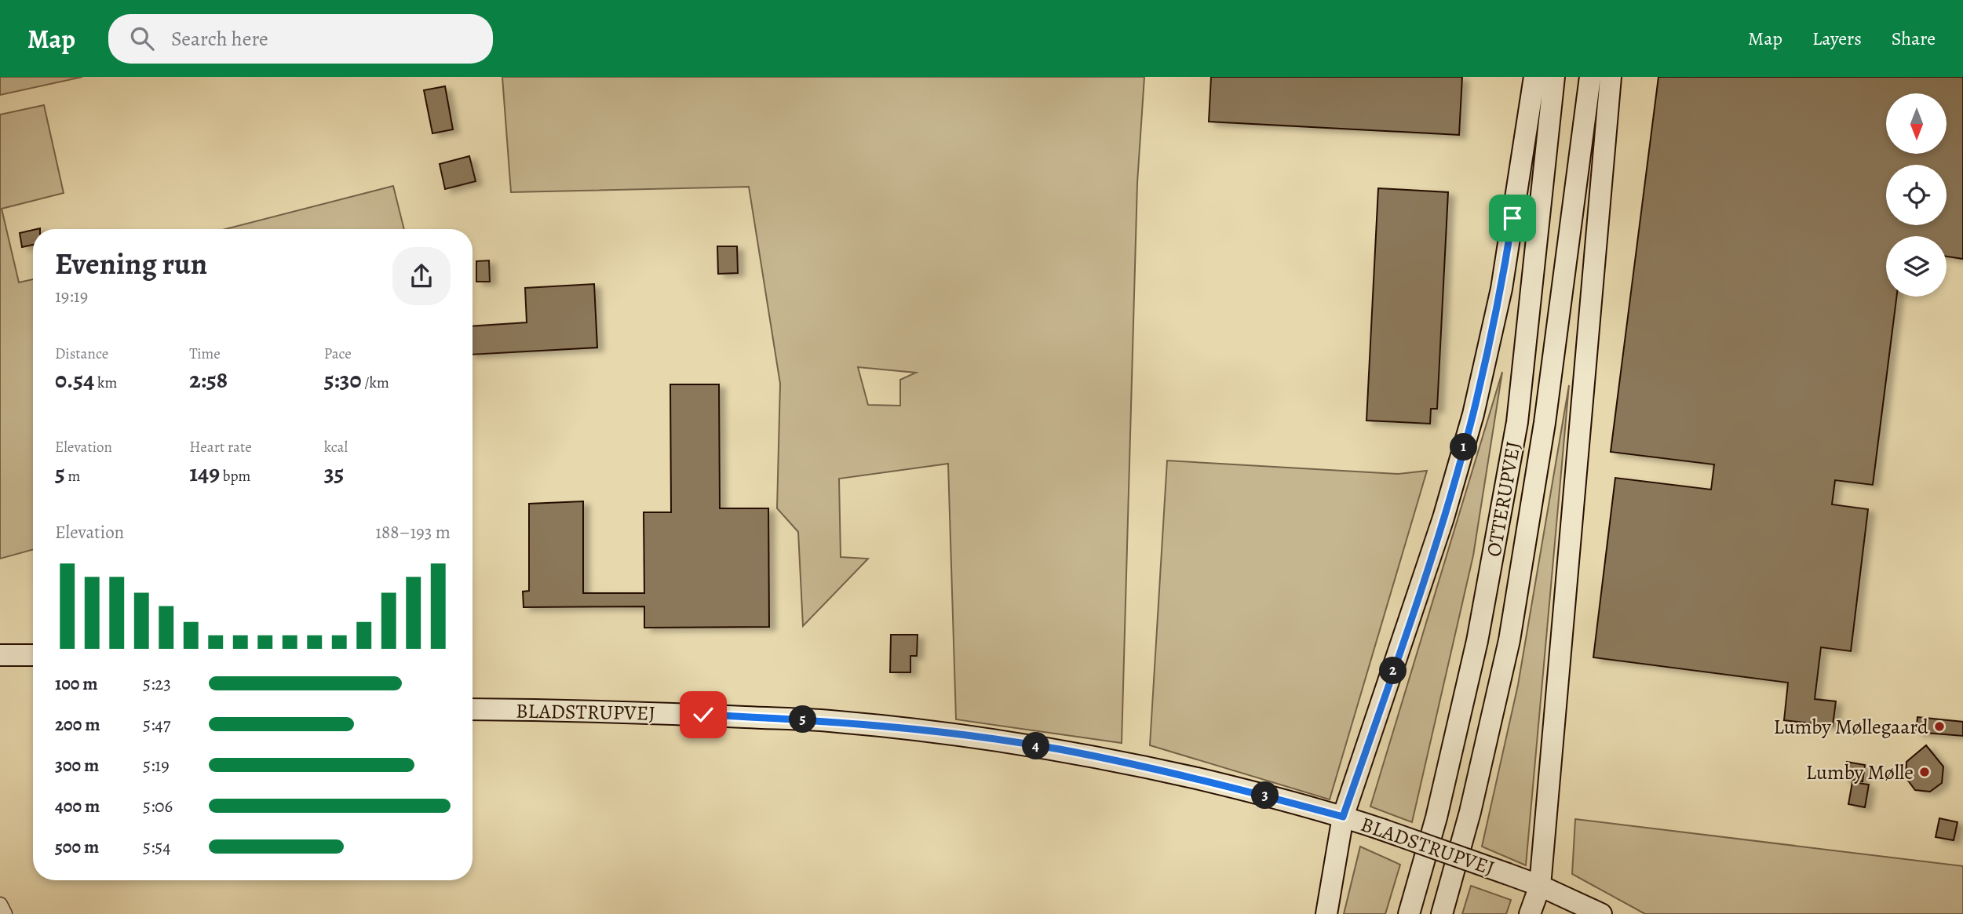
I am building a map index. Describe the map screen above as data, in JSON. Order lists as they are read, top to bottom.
{
  "streets": {
    "main road": ["OTTERUPVEJ", "BLADSTRUPVEJ"]
  },
  "places": ["Lumby Møllegaard", "Lumby Mølle"],
  "north": "bottom",
  "page": {
    "header": "Map",
    "search": "Search here",
    "nav": ["Map", "Layers", "Share"],
    "heading": ["Evening run", "19:19"],
    "stats": [
      ["Distance", "0.54 km"],
      ["Time", "2:58"],
      ["Pace", "5:30 /km"],
      ["Elevation", "5 m"],
      ["Heart rate", "149 bpm"],
      ["kcal", "35"]
    ],
    "pins": [
      "1",
      "2",
      "5",
      "4",
      "3"
    ],
    "chart": ["Elevation", "188–193 m"],
    "list": [
      {
        "name": "100 m",
        "note": "5:23"
      },
      {
        "name": "200 m",
        "note": "5:47"
      },
      {
        "name": "300 m",
        "note": "5:19"
      },
      {
        "name": "400 m",
        "note": "5:06"
      },
      {
        "name": "500 m",
        "note": "5:54"
      }
    ]
  }
}
